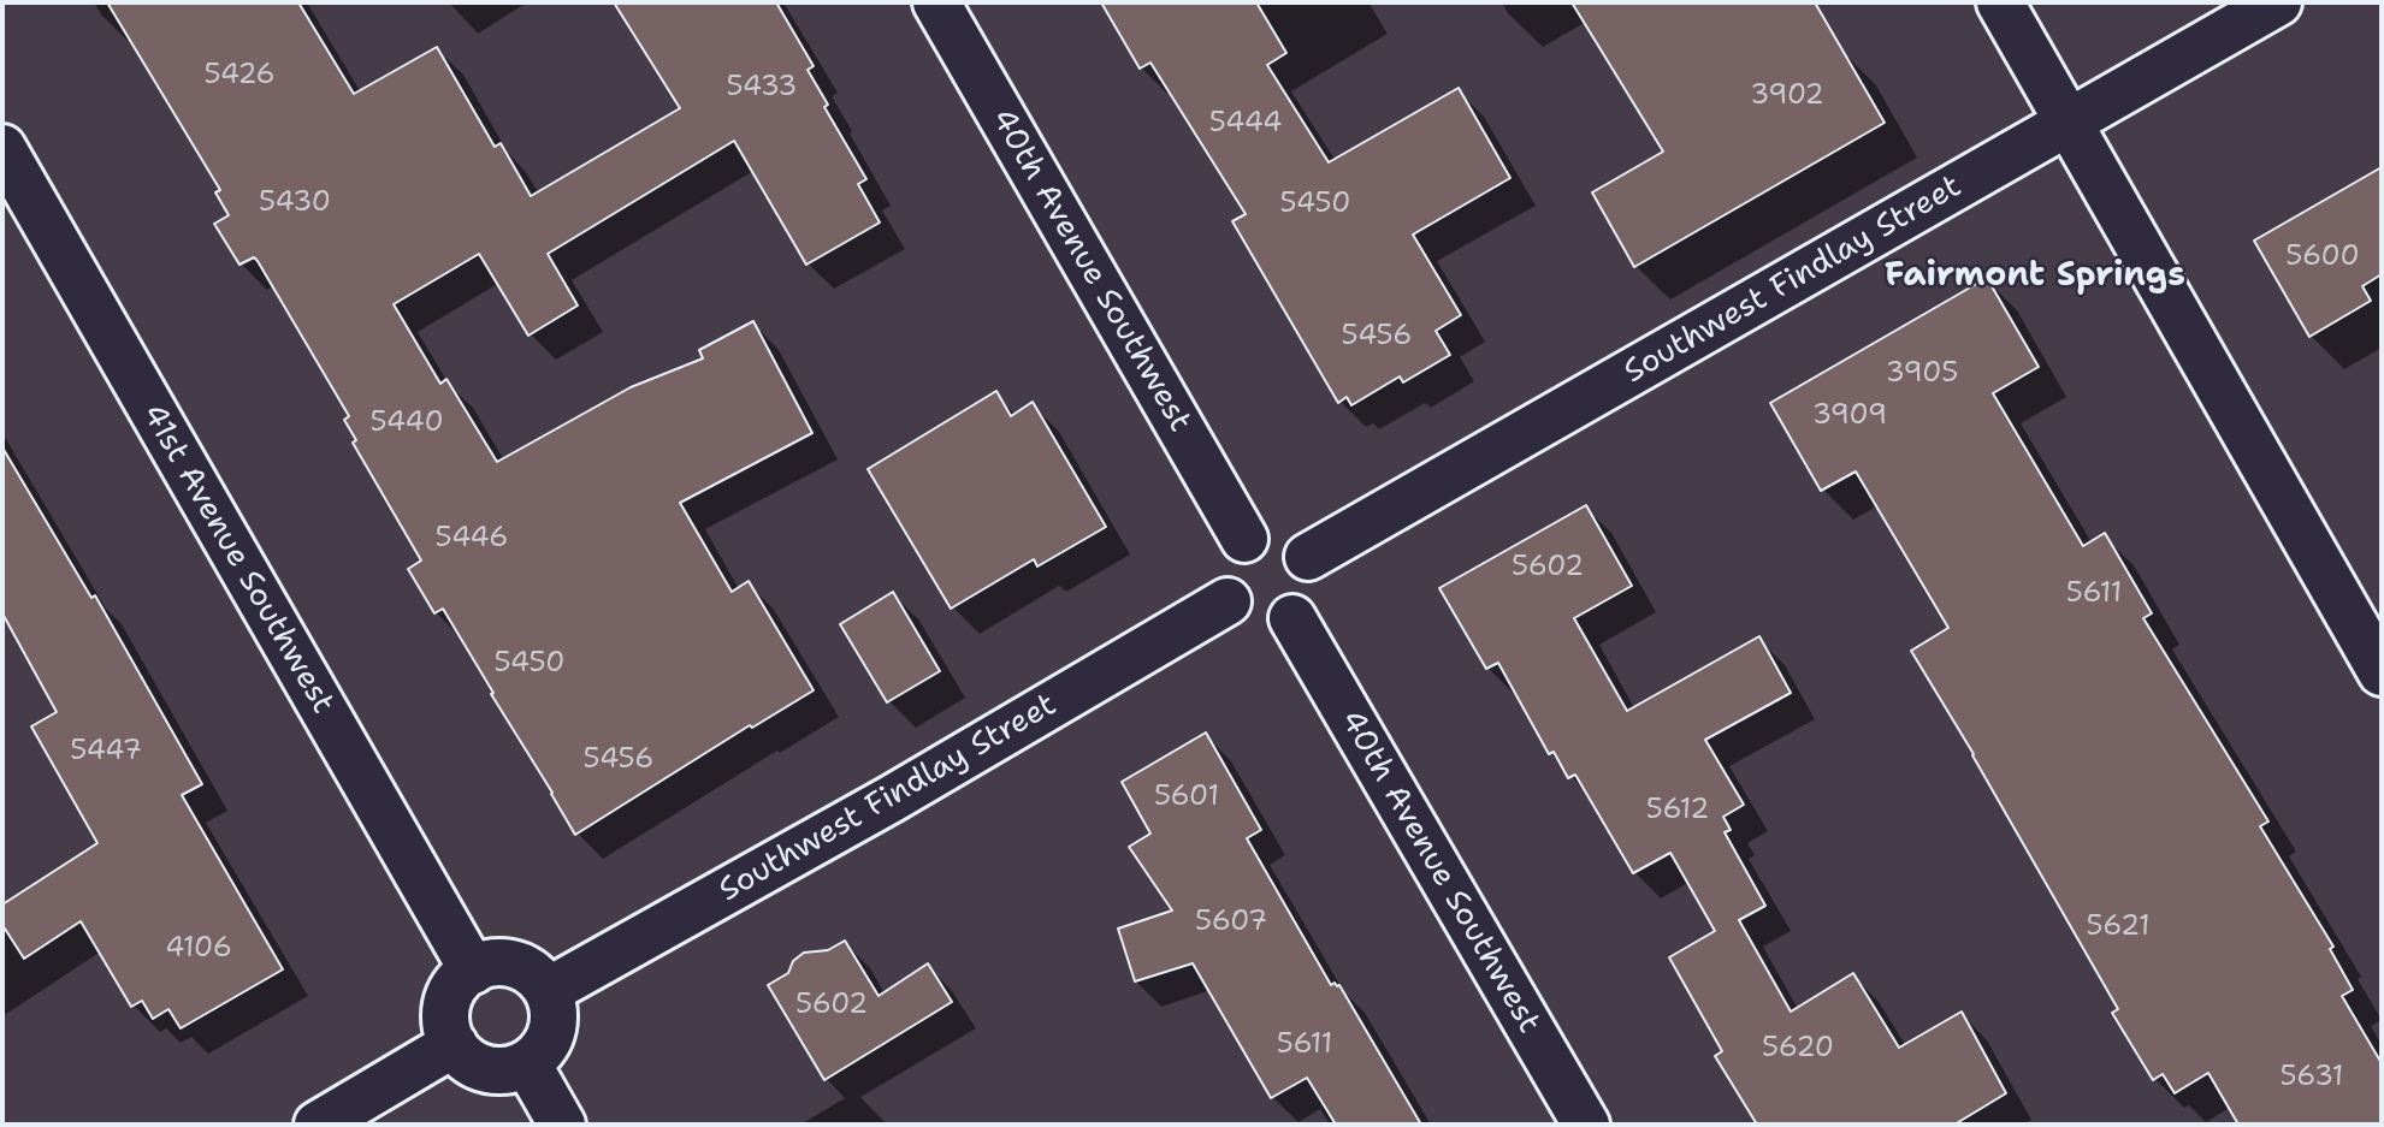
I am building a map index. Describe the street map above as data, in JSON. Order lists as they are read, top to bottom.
{
  "streets": {
    "street": ["40th Avenue Southwest", "Southwest Findlay Street", "41st Avenue Southwest"]
  },
  "crossings": [
    ["40th Avenue Southwest", "Southwest Findlay Street"],
    ["Southwest Findlay Street", "41st Avenue Southwest"]
  ],
  "districts": ["Fairmont Springs"],
  "house_numbers": [
    "5426",
    "5433",
    "3902",
    "5444",
    "5430",
    "5450",
    "5600",
    "5456",
    "3905",
    "3909",
    "5440",
    "5446",
    "5602",
    "5611",
    "5450",
    "5447",
    "5456",
    "5601",
    "5612",
    "5607",
    "5621",
    "4106",
    "5602",
    "5611",
    "5620",
    "5631"
  ]
}
